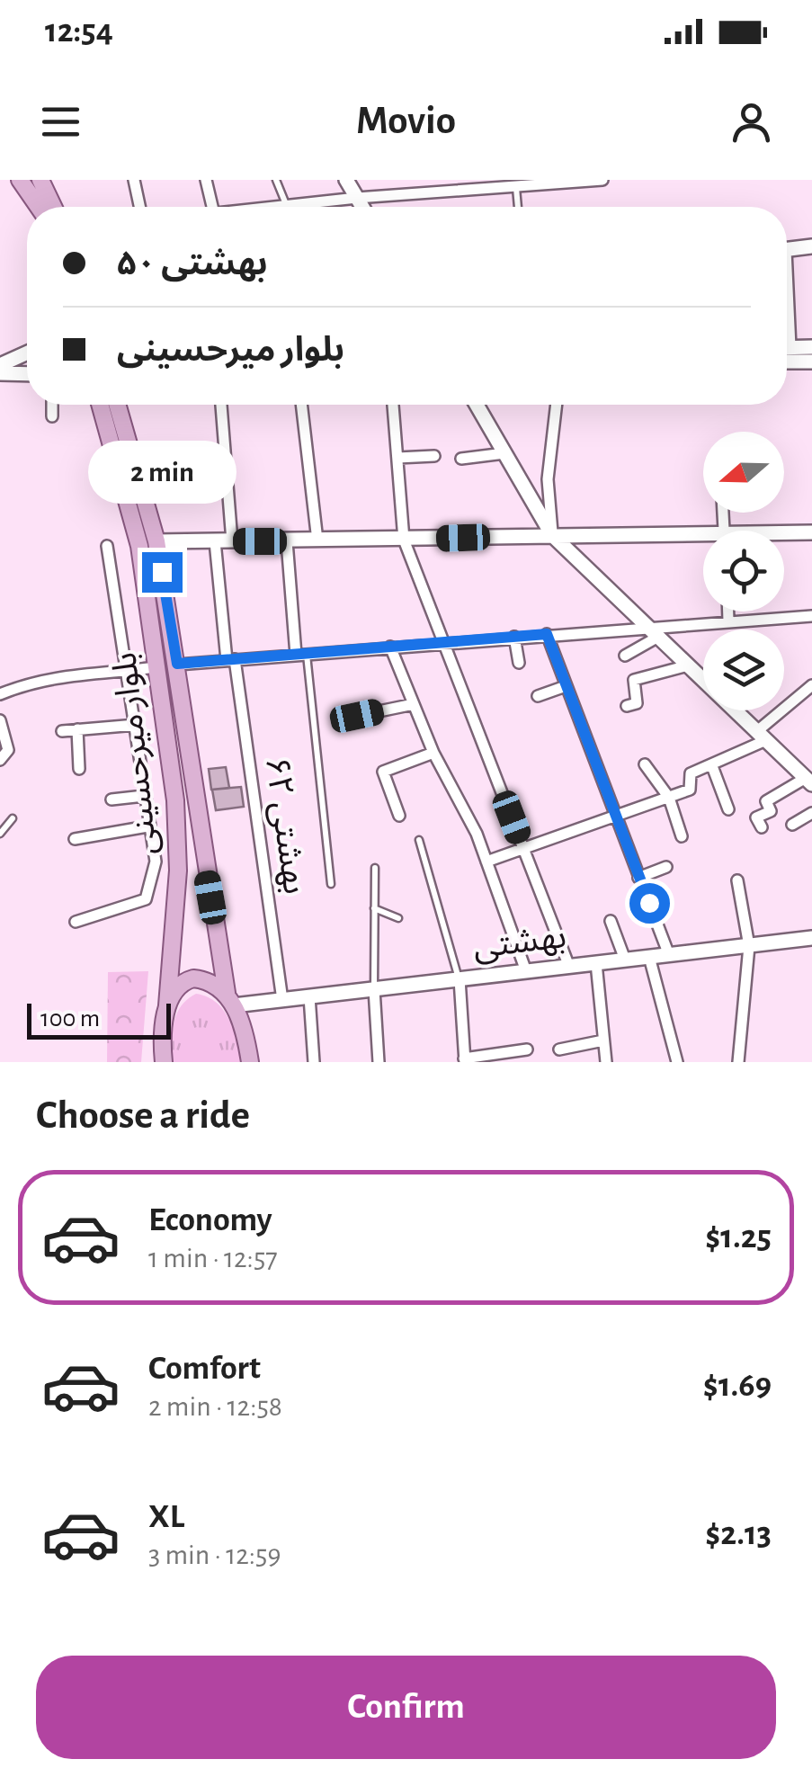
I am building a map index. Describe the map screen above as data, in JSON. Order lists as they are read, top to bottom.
{
  "streets": {
    "main road": ["بلوار میرحسینی", "بهشتی"],
    "street": ["بهشتی ۶۲"]
  },
  "crossings": [
    ["بلوار میرحسینی", "بهشتی"],
    ["بهشتی ۶۲", "بهشتی"]
  ],
  "scale_bar": "100 m",
  "north": "left",
  "page": {
    "status": "12:54",
    "header": "Movio",
    "banner": ["بهشتی ۵۰", "بلوار میرحسینی"],
    "bubble": "2 min",
    "scale": "100 m",
    "heading": "Choose a ride",
    "list": [
      {
        "name": "Economy",
        "note": "1 min · 12:57",
        "value": "$1.25"
      },
      {
        "name": "Comfort",
        "note": "2 min · 12:58",
        "value": "$1.69"
      },
      {
        "name": "XL",
        "note": "3 min · 12:59",
        "value": "$2.13"
      }
    ],
    "buttons": "Confirm"
  }
}
